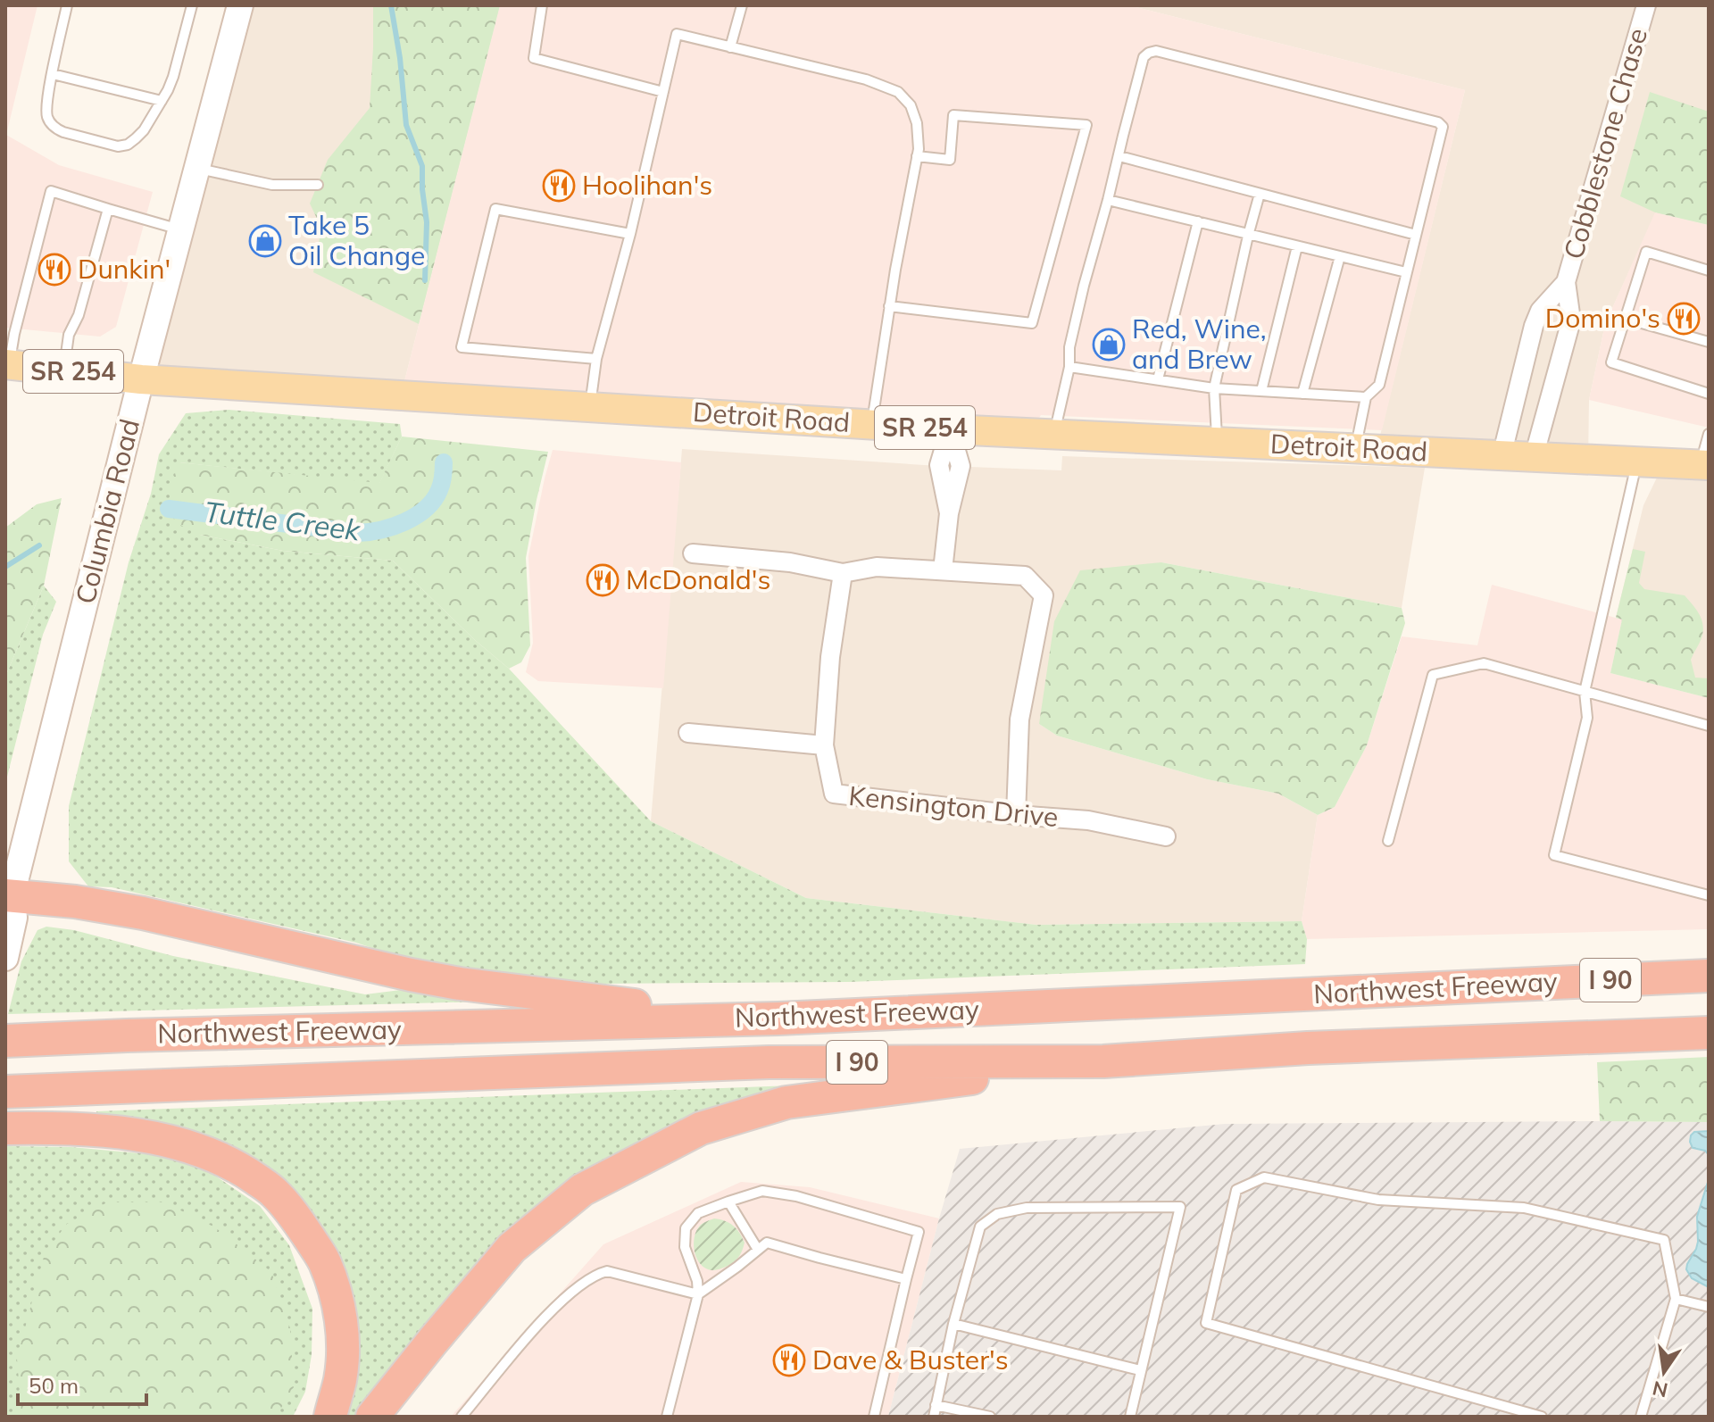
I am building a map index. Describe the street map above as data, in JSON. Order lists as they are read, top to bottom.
{
  "streets": {
    "highway": ["I 90", "Northwest Freeway"],
    "main road": ["SR 254", "Detroit Road", "Columbia Road"],
    "street": ["Cobblestone Chase", "Kensington Drive"]
  },
  "crossings": [
    ["Cobblestone Chase", "Detroit Road"],
    ["Detroit Road", "Columbia Road"]
  ],
  "water": ["Tuttle Creek"],
  "places": {
    "restaurant": [
      "Hoolihan's",
      "Dunkin'",
      "Domino's",
      "McDonald's",
      "Dave & Buster's"
    ],
    "shop": ["Take 5 Oil Change", "Red, Wine, and Brew"]
  },
  "scale_bar": "50 m",
  "north": "bottom"
}
